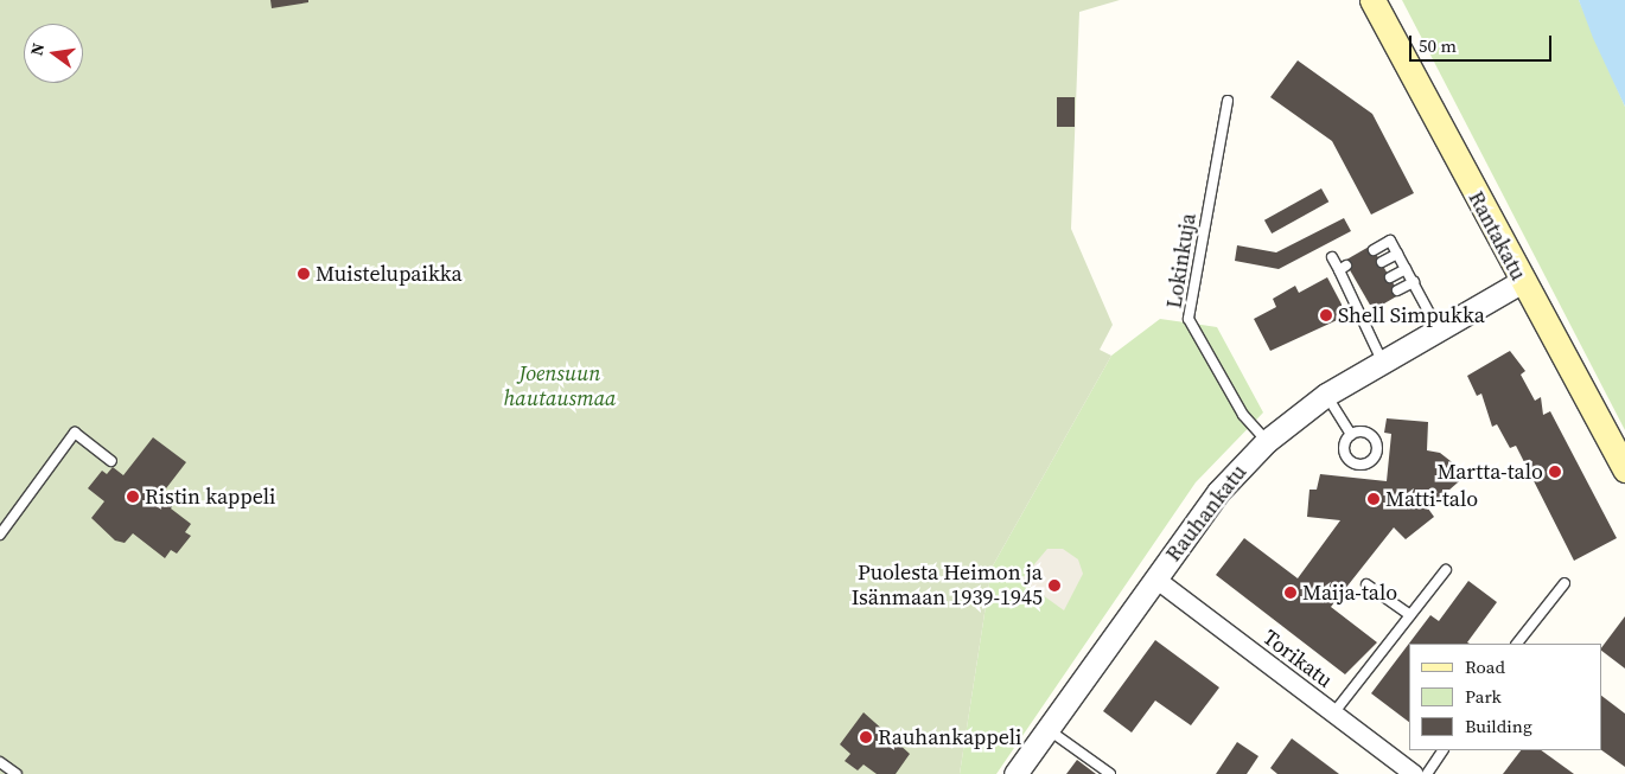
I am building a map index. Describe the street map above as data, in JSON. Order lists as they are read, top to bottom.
{
  "streets": {
    "main road": ["Rantakatu"],
    "street": ["Rauhankatu", "Torikatu"],
    "lane": ["Lokinkuja"]
  },
  "crossings": [
    ["Rantakatu", "Rauhankatu"],
    ["Lokinkuja", "Rauhankatu"],
    ["Rauhankatu", "Torikatu"]
  ],
  "parks": ["Joensuun hautausmaa"],
  "places": [
    "Muistelupaikka",
    "Shell Simpukka",
    "Martta-talo",
    "Ristin kappeli",
    "Matti-talo",
    "Puolesta Heimon ja Isänmaan 1939-1945",
    "Maija-talo",
    "Rauhankappeli"
  ],
  "legend": ["Road", "Park", "Building"],
  "scale_bar": "50 m",
  "north": "left"
}
